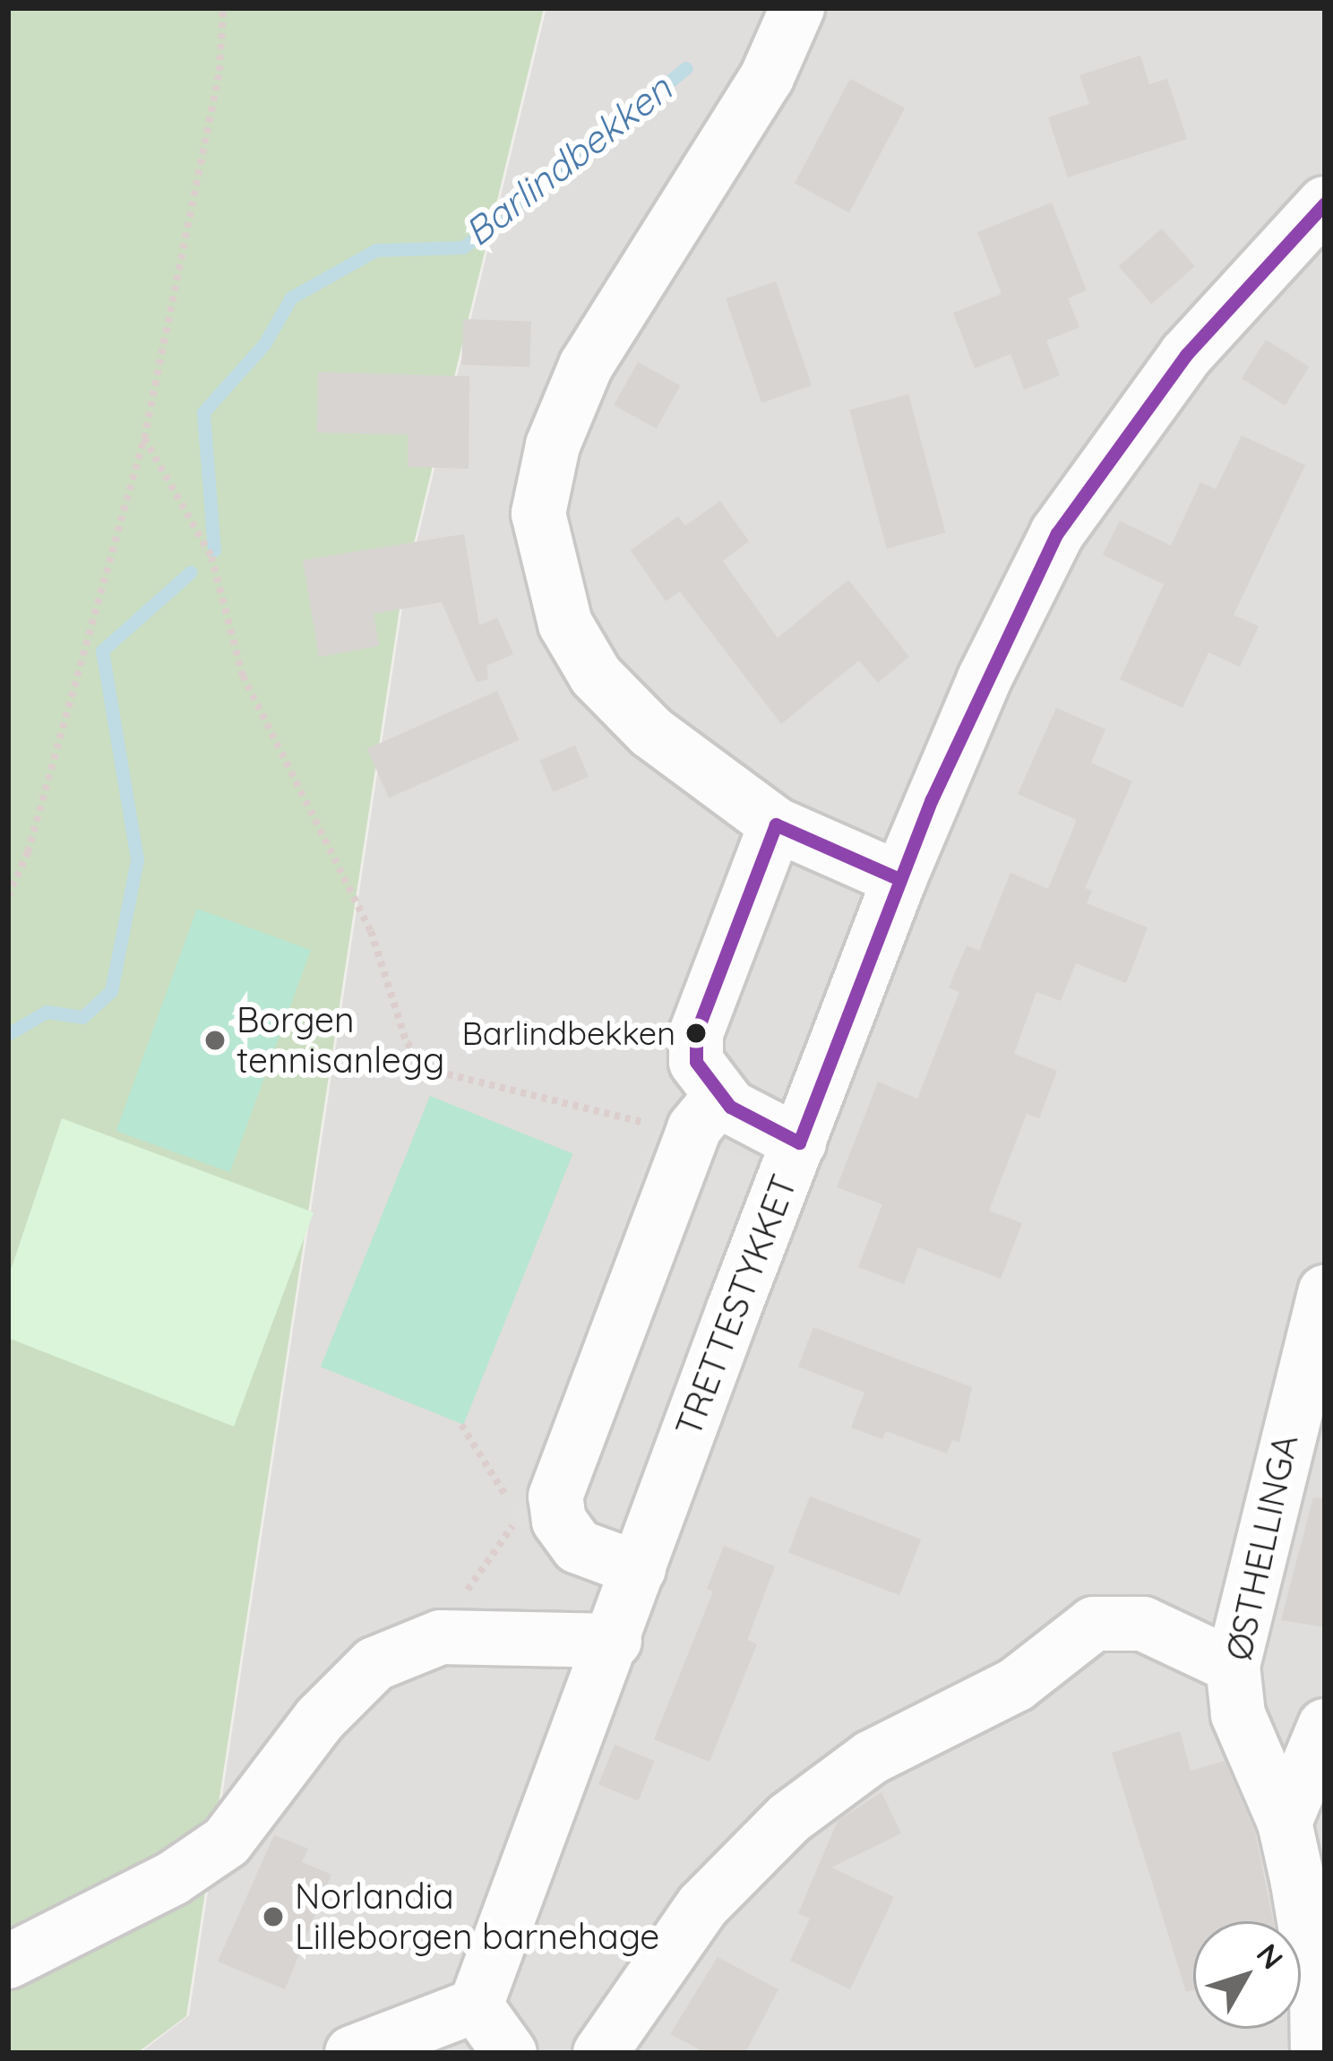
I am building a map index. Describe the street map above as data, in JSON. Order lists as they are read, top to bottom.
{
  "streets": {
    "street": ["TRETTESTYKKET", "ØSTHELLINGA"]
  },
  "water": ["Barlindbekken"],
  "places": ["Barlindbekken", "Borgen tennisanlegg", "Norlandia Lilleborgen barnehage"],
  "north": "top right"
}
